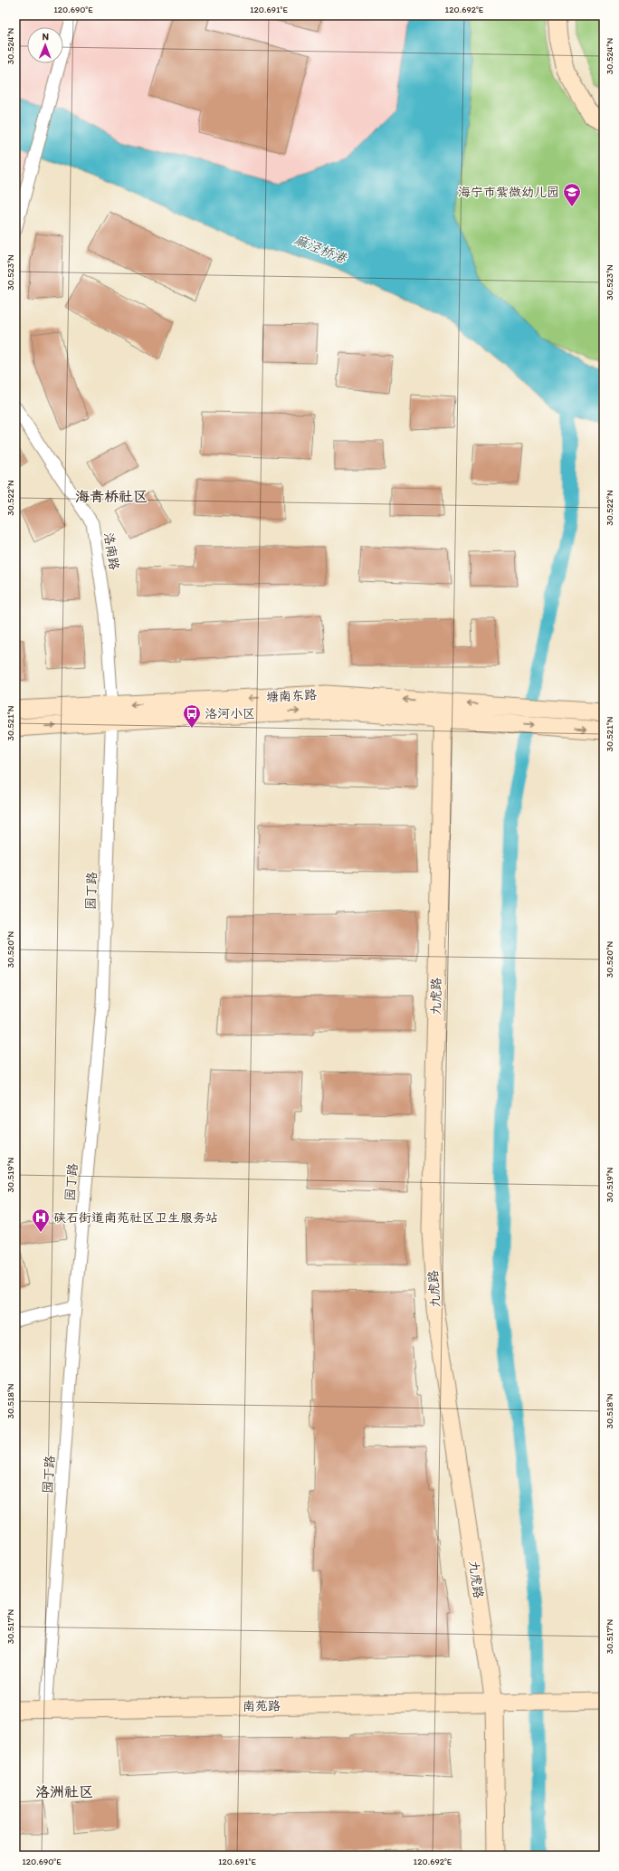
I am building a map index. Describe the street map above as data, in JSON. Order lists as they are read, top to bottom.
{
  "streets": {
    "street": [
      "洛南路",
      "塘南东路",
      "园丁路",
      "九虎路",
      "南苑路"
    ]
  },
  "crossings": [
    ["洛南路", "塘南东路"],
    ["洛南路", "园丁路"],
    ["塘南东路", "园丁路"],
    ["塘南东路", "九虎路"],
    ["园丁路", "南苑路"],
    ["九虎路", "南苑路"]
  ],
  "districts": ["海青桥社区", "洛洲社区"],
  "water": ["麻泾桥港"],
  "places": {
    "school or university": ["海宁市紫微幼儿园"],
    "bus stop": ["洛河小区"],
    "hospital": ["硖石街道南苑社区卫生服务站"]
  },
  "north": "top",
  "coordinates": [
    "120.690°E",
    "120.691°E",
    "120.692°E",
    "30.524°N",
    "30.523°N",
    "30.522°N",
    "30.521°N",
    "30.520°N",
    "30.519°N",
    "30.518°N",
    "30.517°N"
  ]
}
